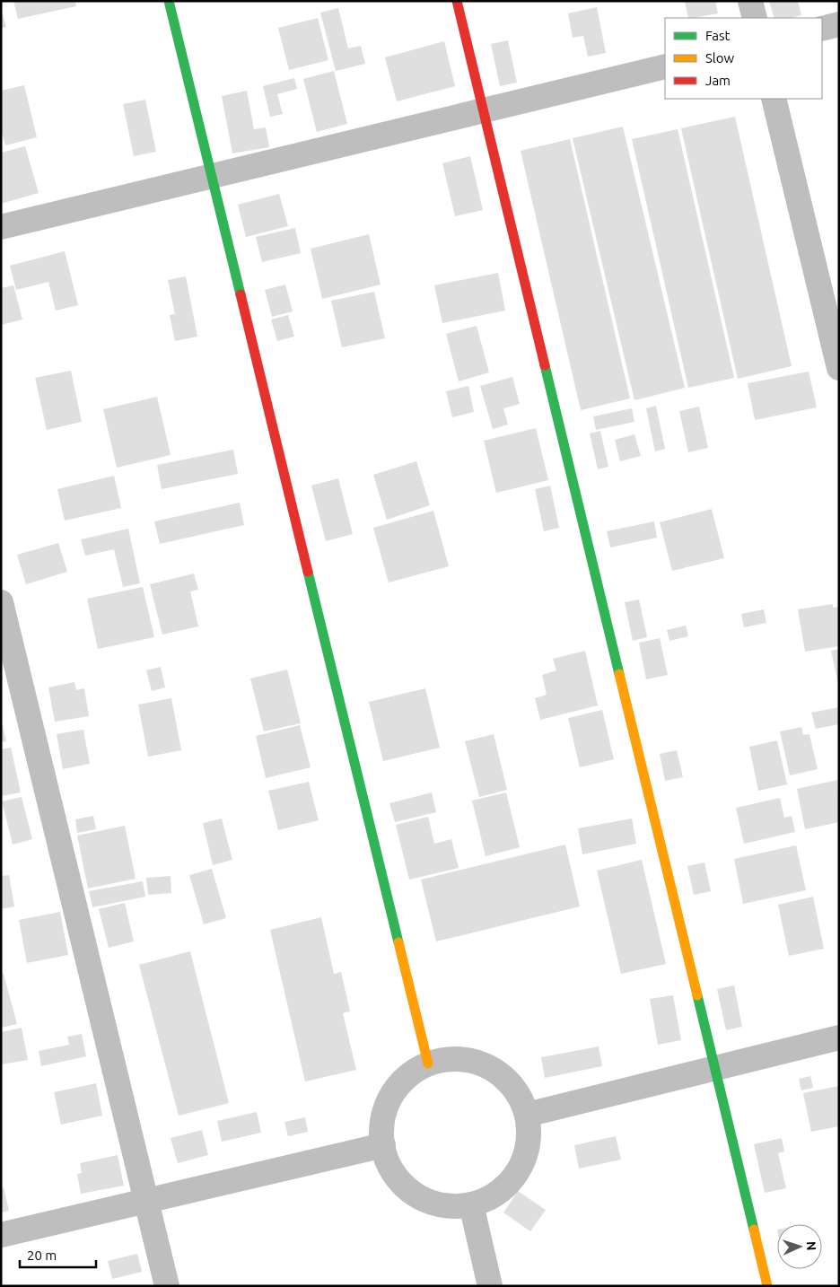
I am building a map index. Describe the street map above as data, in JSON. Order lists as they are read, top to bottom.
{
  "legend": ["Fast", "Slow", "Jam"],
  "scale_bar": "20 m",
  "north": "right"
}
